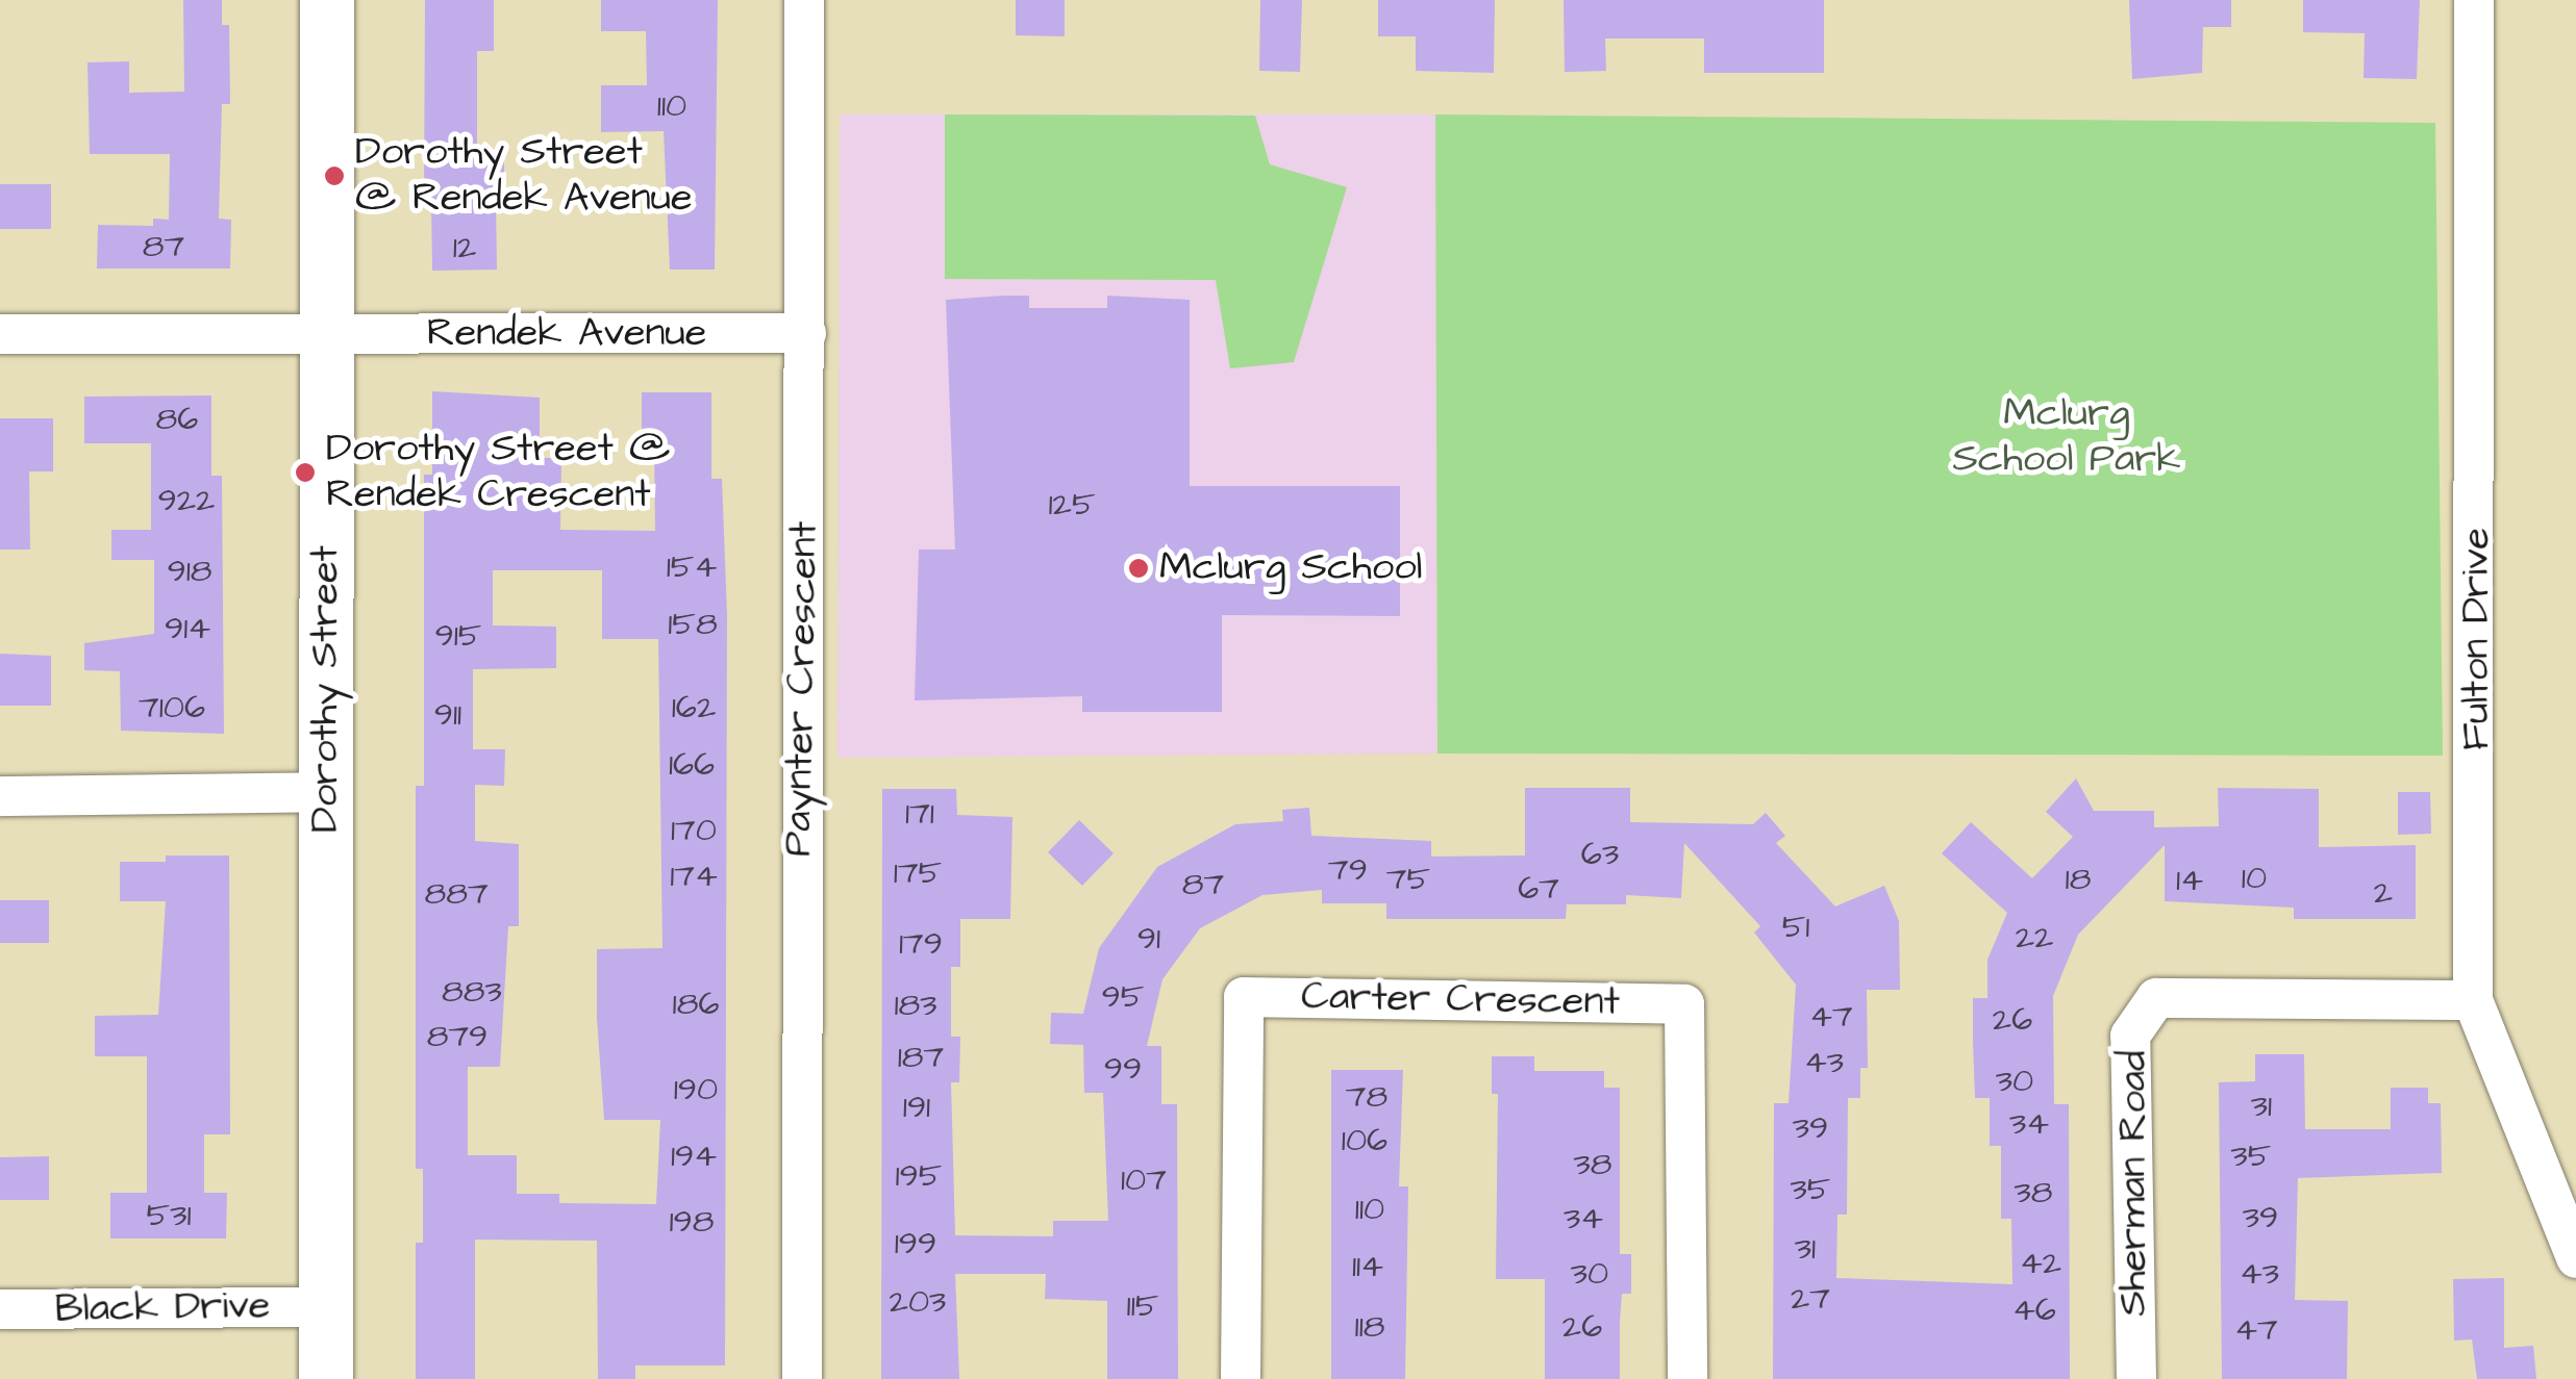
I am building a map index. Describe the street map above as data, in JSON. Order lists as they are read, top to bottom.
{
  "streets": {
    "street": [
      "Rendek Avenue",
      "Fulton Drive",
      "Dorothy Street",
      "Paynter Crescent",
      "Carter Crescent",
      "Sherman Road",
      "Black Drive"
    ]
  },
  "crossings": [
    ["Rendek Avenue", "Dorothy Street"],
    ["Rendek Avenue", "Paynter Crescent"],
    ["Fulton Drive", "Sherman Road"],
    ["Dorothy Street", "Black Drive"]
  ],
  "parks": ["Mclurg School Park"],
  "places": ["Dorothy Street @ Rendek Avenue", "Dorothy Street @ Rendek Crescent", "Mclurg School"],
  "house_numbers": [
    "110",
    "87",
    "12",
    "86",
    "922",
    "125",
    "154",
    "918",
    "158",
    "914",
    "915",
    "7106",
    "162",
    "911",
    "166",
    "171",
    "170",
    "63",
    "79",
    "175",
    "174",
    "10",
    "75",
    "18",
    "14",
    "87",
    "67",
    "2",
    "887",
    "51",
    "22",
    "91",
    "179",
    "883",
    "95",
    "186",
    "183",
    "47",
    "26",
    "879",
    "187",
    "43",
    "99",
    "30",
    "190",
    "78",
    "31",
    "191",
    "34",
    "39",
    "106",
    "194",
    "35",
    "38",
    "195",
    "107",
    "35",
    "38",
    "110",
    "531",
    "39",
    "34",
    "198",
    "199",
    "31",
    "42",
    "114",
    "30",
    "43",
    "27",
    "203",
    "115",
    "46",
    "118",
    "26",
    "47"
  ]
}
